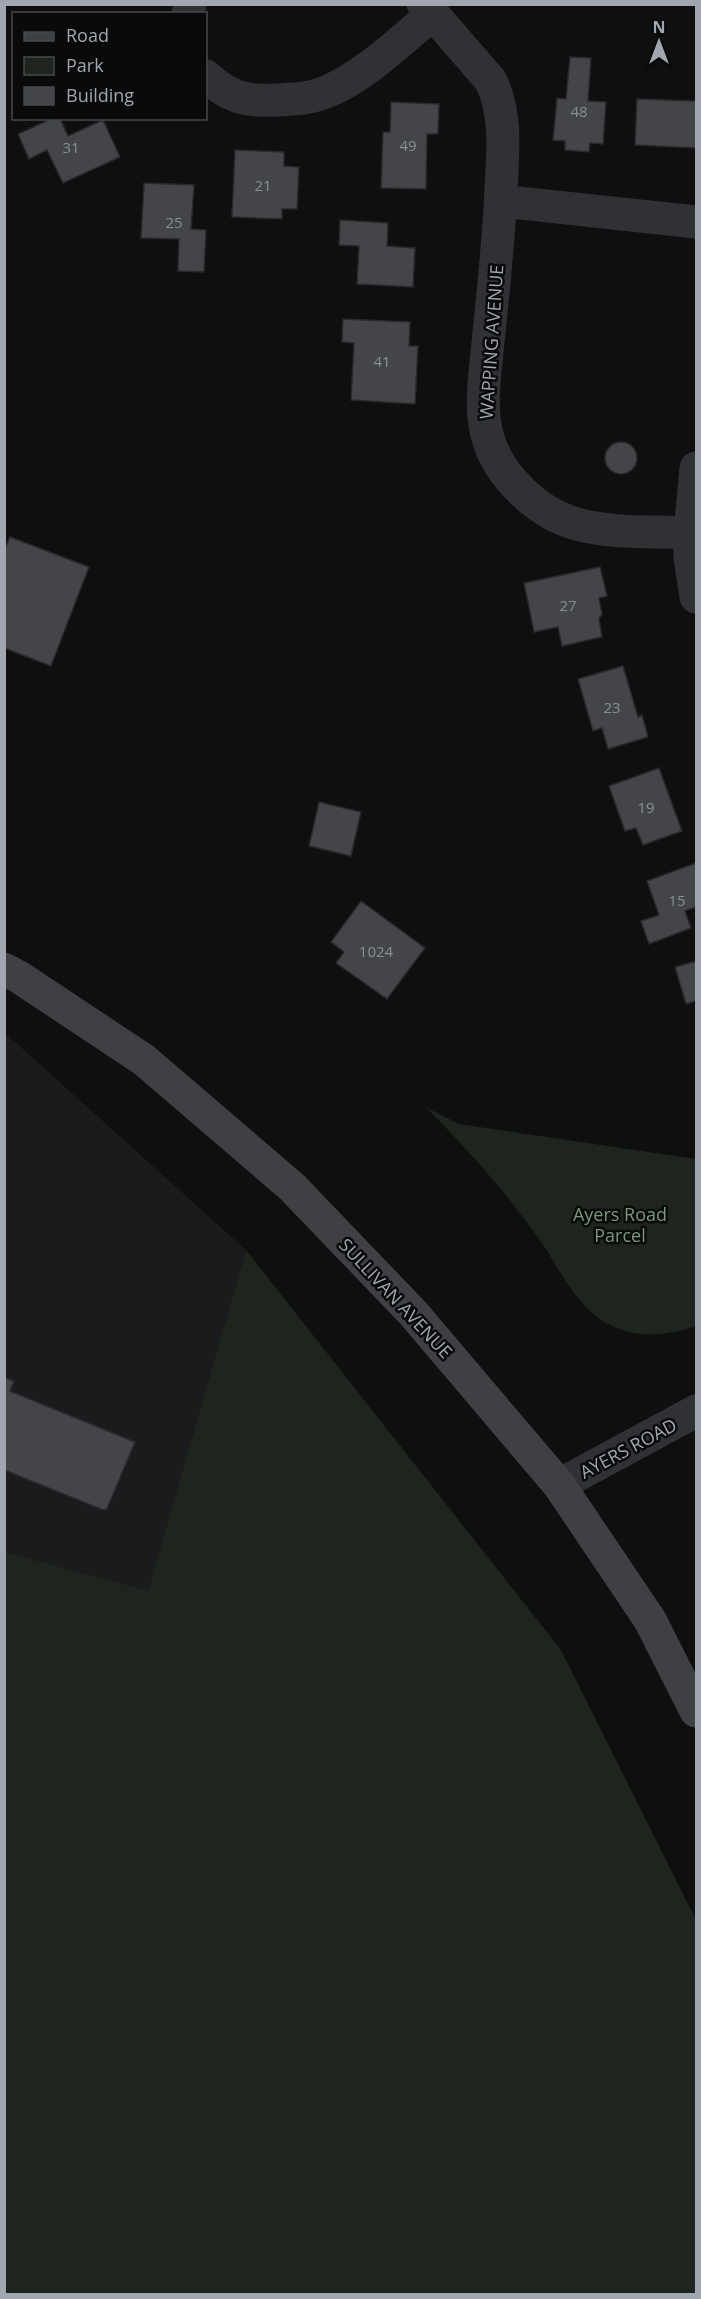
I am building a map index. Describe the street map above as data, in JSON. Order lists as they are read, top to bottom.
{
  "streets": {
    "main road": ["SULLIVAN AVENUE"],
    "street": ["WAPPING AVENUE", "AYERS ROAD"]
  },
  "crossings": [
    ["SULLIVAN AVENUE", "AYERS ROAD"]
  ],
  "parks": ["Ayers Road Parcel"],
  "house_numbers": [
    "48",
    "49",
    "31",
    "21",
    "25",
    "41",
    "27",
    "23",
    "19",
    "15",
    "1024"
  ],
  "legend": ["Road", "Park", "Building"],
  "north": "top"
}
